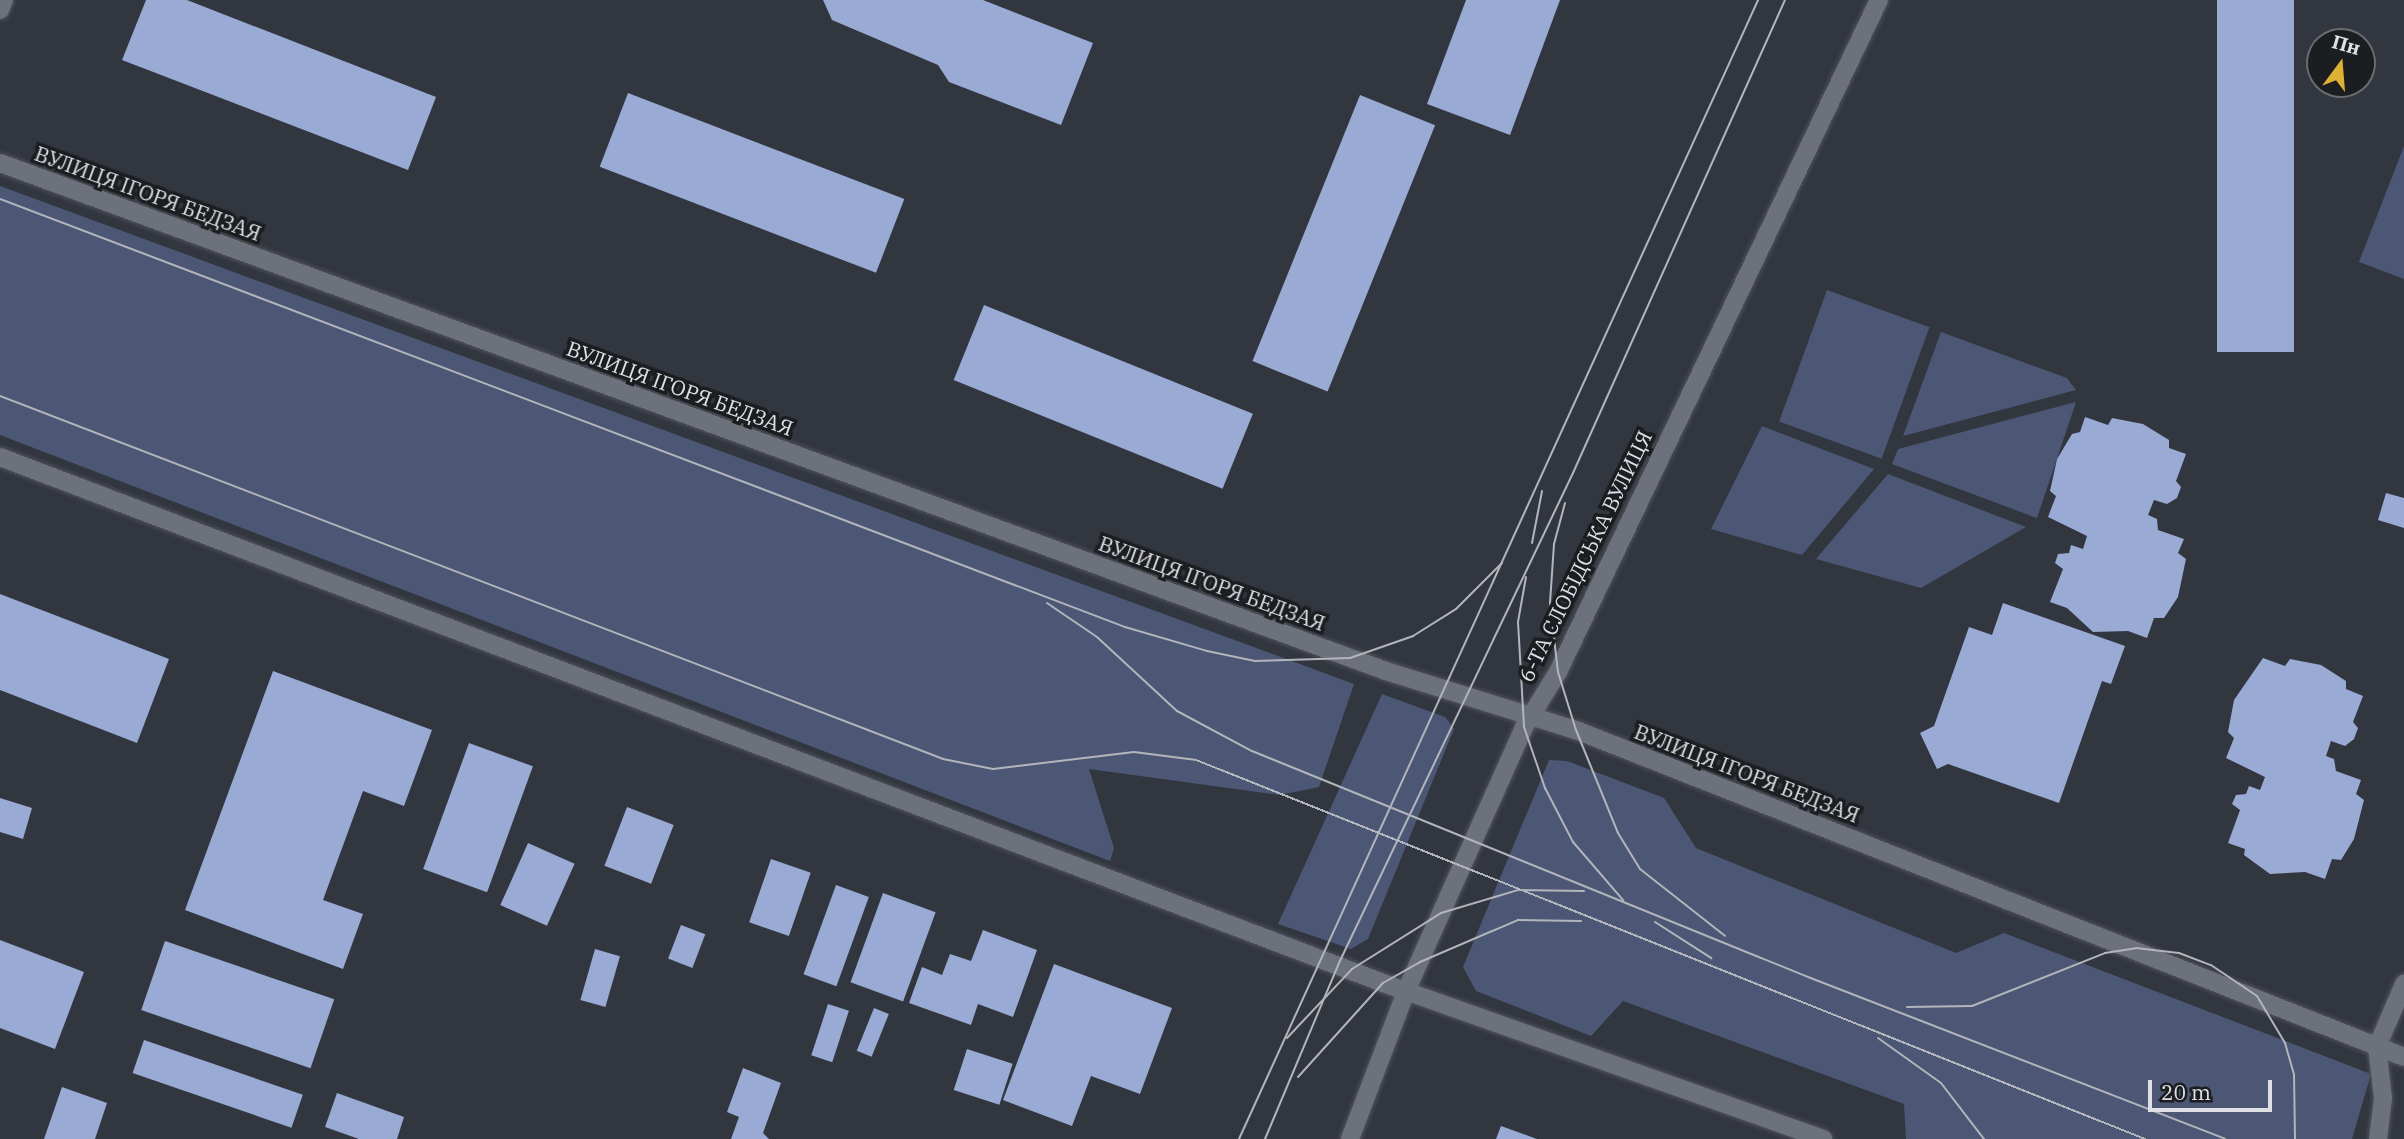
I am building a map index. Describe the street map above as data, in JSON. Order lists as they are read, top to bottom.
{
  "streets": {
    "street": ["ВУЛИЦЯ ІГОРЯ БЕДЗАЯ", "6-ТА СЛОБІДСЬКА ВУЛИЦЯ"]
  },
  "crossings": [
    ["ВУЛИЦЯ ІГОРЯ БЕДЗАЯ", "6-ТА СЛОБІДСЬКА ВУЛИЦЯ"]
  ],
  "scale_bar": "20 m",
  "north": "top"
}
